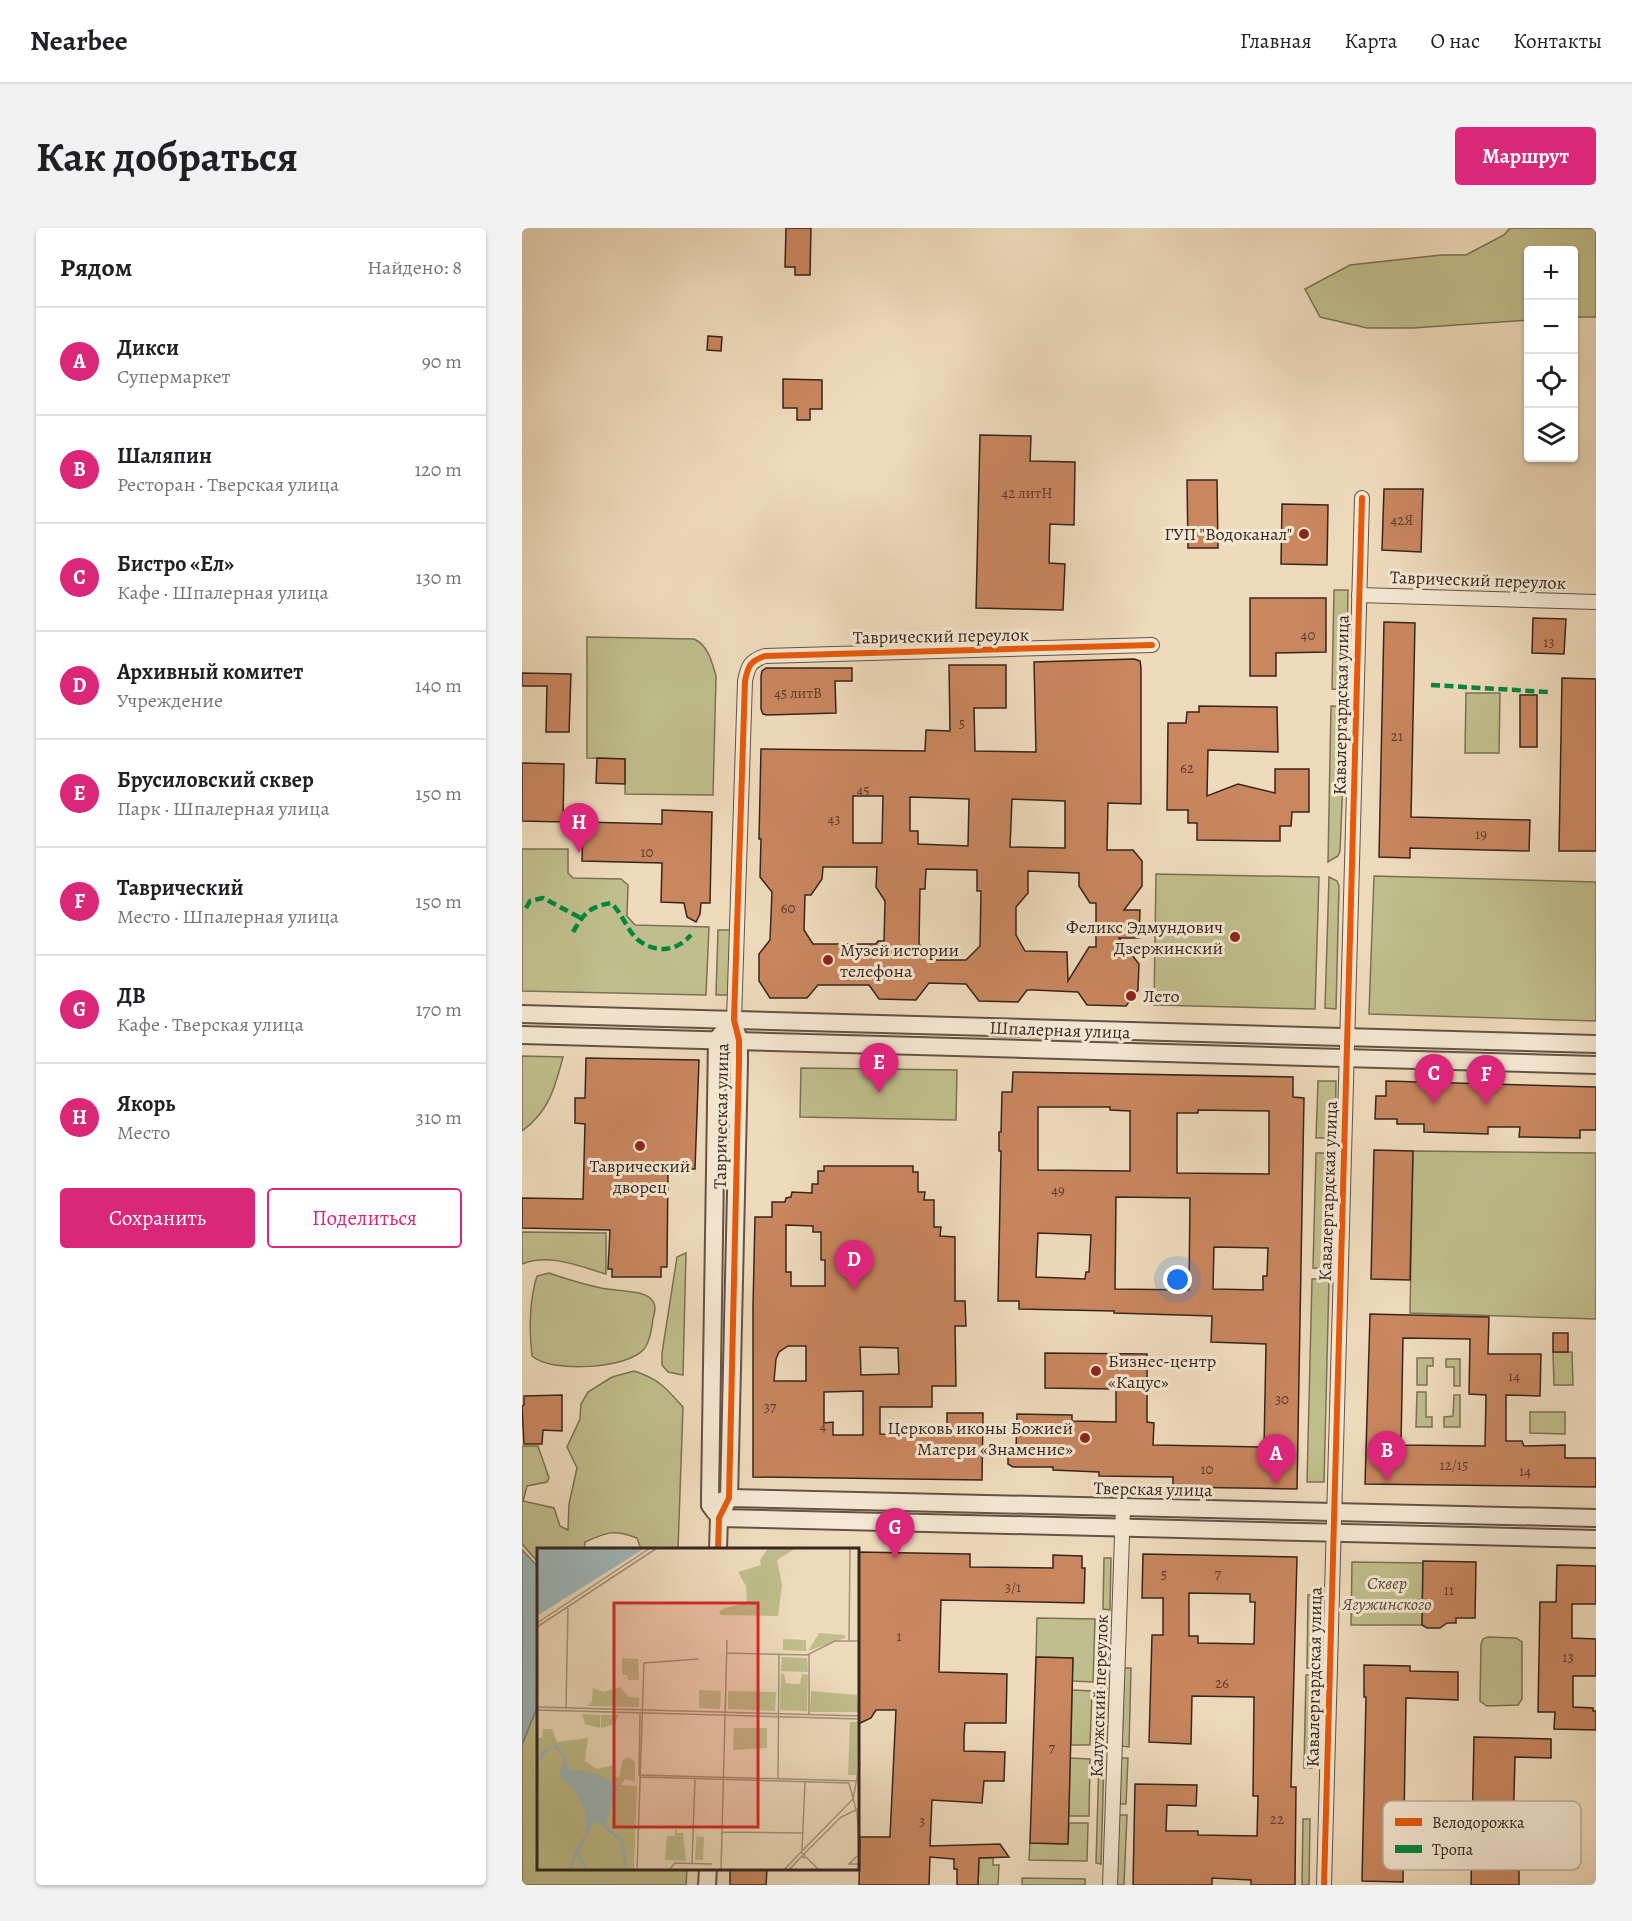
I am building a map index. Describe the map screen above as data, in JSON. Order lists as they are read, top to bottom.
{
  "streets": {
    "street": [
      "Таврический переулок",
      "Кавалергардская улица",
      "Шпалерная улица",
      "Таврическая улица",
      "Тверская улица",
      "Калужский переулок"
    ]
  },
  "crossings": [
    ["Таврический переулок", "Кавалергардская улица"],
    ["Таврический переулок", "Таврическая улица"],
    ["Кавалергардская улица", "Шпалерная улица"],
    ["Кавалергардская улица", "Тверская улица"],
    ["Шпалерная улица", "Таврическая улица"],
    ["Таврическая улица", "Тверская улица"],
    ["Тверская улица", "Калужский переулок"]
  ],
  "parks": ["Сквер Ягужинского"],
  "places": [
    "ГУП \"Водоканал\"",
    "Феликс Эдмундович Дзержинский",
    "Музей истории телефона",
    "Лето",
    "Таврический дворец",
    "Бизнес-центр «Кацус»",
    "Церковь иконы Божией Матери «Знамение»"
  ],
  "house_numbers": [
    "42 литН",
    "42Я",
    "40",
    "13",
    "45 литВ",
    "5",
    "21",
    "62",
    "45",
    "43",
    "19",
    "10",
    "60",
    "49",
    "14",
    "30",
    "37",
    "4",
    "12/15",
    "10",
    "14",
    "5",
    "7",
    "3/1",
    "11",
    "1",
    "13",
    "26",
    "7",
    "22",
    "3"
  ],
  "legend": ["Велодорожка", "Тропа"],
  "page": {
    "header": "Nearbee",
    "nav": [
      "Главная",
      "Карта",
      "О нас",
      "Контакты"
    ],
    "buttons": [
      "Маршрут",
      ["Сохранить", "Поделиться"]
    ],
    "title": "Как добраться",
    "heading": ["Рядом", "Найдено: 8"],
    "map_buttons": ["+", "−"],
    "list": [
      {
        "mark": "A",
        "name": "Дикси",
        "note": "Супермаркет",
        "value": "90 m"
      },
      {
        "mark": "B",
        "name": "Шаляпин",
        "note": "Ресторан · Тверская улица",
        "value": "120 m"
      },
      {
        "mark": "C",
        "name": "Бистро «Ел»",
        "note": "Кафе · Шпалерная улица",
        "value": "130 m"
      },
      {
        "mark": "D",
        "name": "Архивный комитет",
        "note": "Учреждение",
        "value": "140 m"
      },
      {
        "mark": "E",
        "name": "Брусиловский сквер",
        "note": "Парк · Шпалерная улица",
        "value": "150 m"
      },
      {
        "mark": "F",
        "name": "Таврический",
        "note": "Место · Шпалерная улица",
        "value": "150 m"
      },
      {
        "mark": "G",
        "name": "ДВ",
        "note": "Кафе · Тверская улица",
        "value": "170 m"
      },
      {
        "mark": "H",
        "name": "Якорь",
        "note": "Место",
        "value": "310 m"
      }
    ],
    "pins": [
      "H",
      "E",
      "C",
      "F",
      "D",
      "B",
      "A",
      "G"
    ]
  }
}
